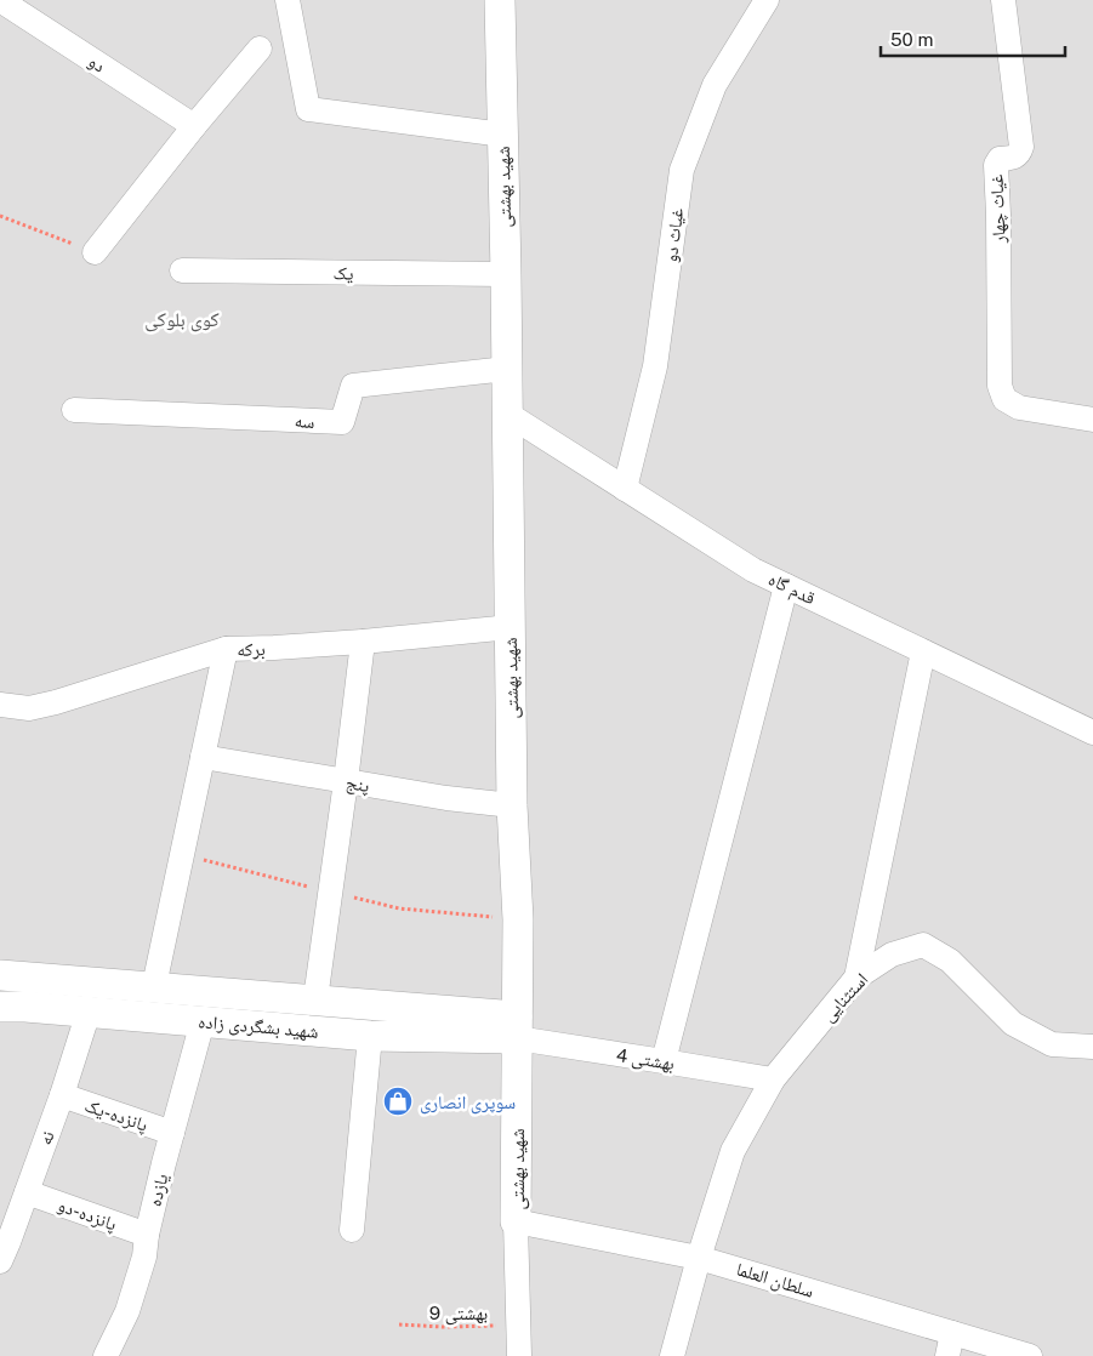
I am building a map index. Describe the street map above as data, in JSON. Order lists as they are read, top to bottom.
{
  "streets": {
    "street": [
      "دو",
      "شهید بهشتی",
      "غیاث چهار",
      "غیاث دو",
      "یک",
      "سه",
      "قدم گاه",
      "برکه",
      "پنج",
      "استثنایی",
      "شهید بشگردی زاده",
      "بهشتی 4",
      "پانزده-یک",
      "نه",
      "یازده",
      "پانزده-دو",
      "سلطان العلما"
    ],
    "path": ["بهشتی 9"]
  },
  "crossings": [
    ["شهید بهشتی", "یک"],
    ["شهید بهشتی", "سه"],
    ["شهید بهشتی", "قدم گاه"],
    ["شهید بهشتی", "برکه"],
    ["شهید بهشتی", "پنج"],
    ["شهید بهشتی", "شهید بشگردی زاده"],
    ["شهید بهشتی", "بهشتی 4"],
    ["شهید بهشتی", "سلطان العلما"],
    ["شهید بهشتی", "بهشتی 9"],
    ["غیاث دو", "قدم گاه"],
    ["استثنایی", "بهشتی 4"],
    ["استثنایی", "سلطان العلما"],
    ["شهید بشگردی زاده", "بهشتی 4"],
    ["شهید بشگردی زاده", "نه"],
    ["شهید بشگردی زاده", "یازده"],
    ["پانزده-یک", "نه"],
    ["پانزده-یک", "یازده"],
    ["نه", "پانزده-دو"],
    ["یازده", "پانزده-دو"]
  ],
  "districts": ["کوی بلوکی"],
  "places": {
    "shop": ["سوپری انصاری"]
  },
  "scale_bar": "50 m"
}
